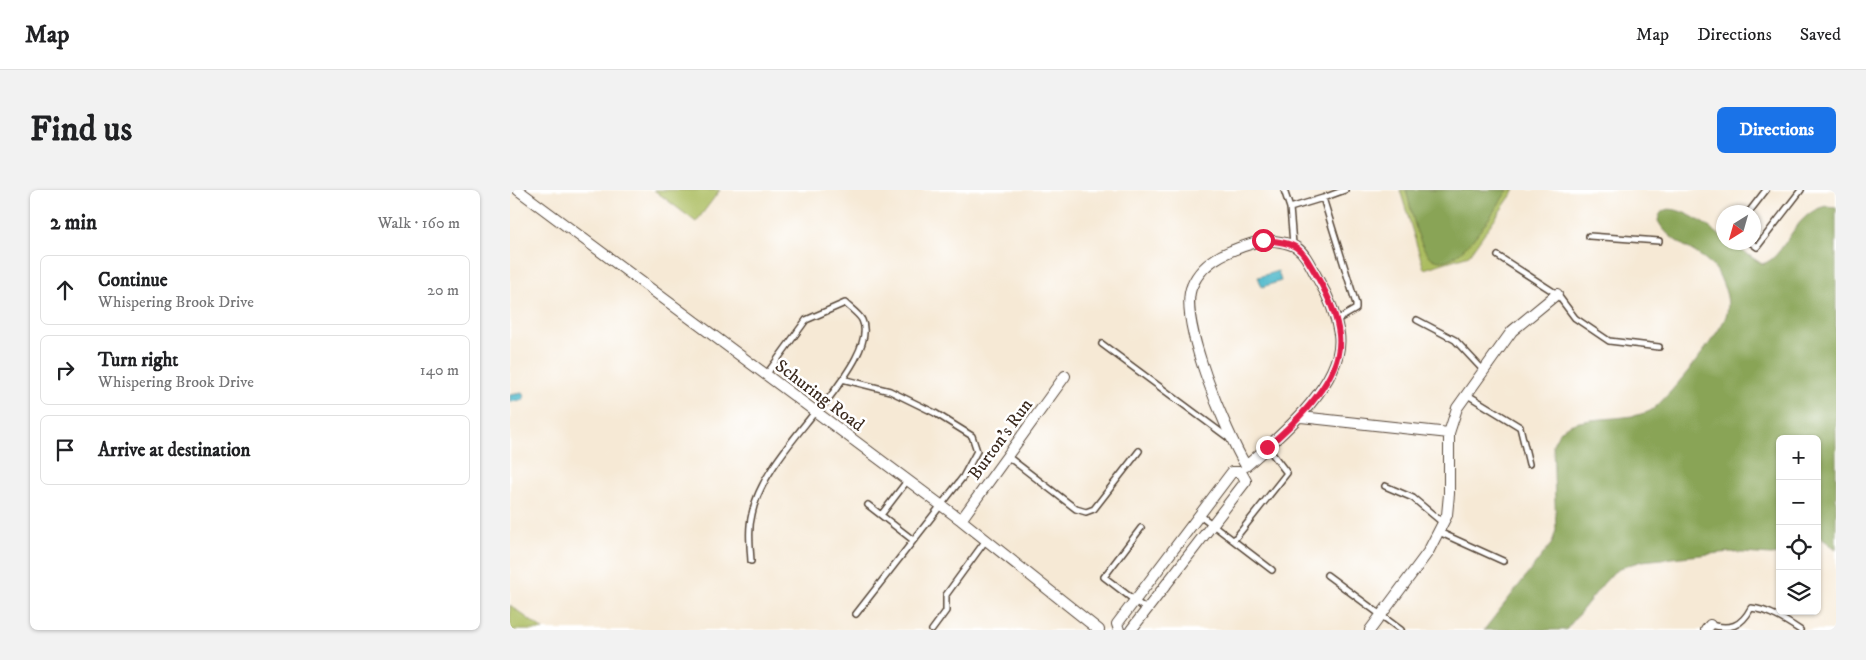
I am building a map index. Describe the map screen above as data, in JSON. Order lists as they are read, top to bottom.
{
  "streets": {
    "street": ["Schuring Road", "Burton's Run"]
  },
  "crossings": [
    ["Schuring Road", "Burton's Run"]
  ],
  "north": "bottom left",
  "page": {
    "header": "Map",
    "nav": ["Map", "Directions", "Saved"],
    "buttons": "Directions",
    "title": "Find us",
    "heading": ["2 min", "Walk · 160 m"],
    "list": [
      ["Continue", "Whispering Brook Drive", "20 m"],
      ["Turn right", "Whispering Brook Drive", "140 m"],
      "Arrive at destination"
    ],
    "map_buttons": ["+", "−"]
  }
}
